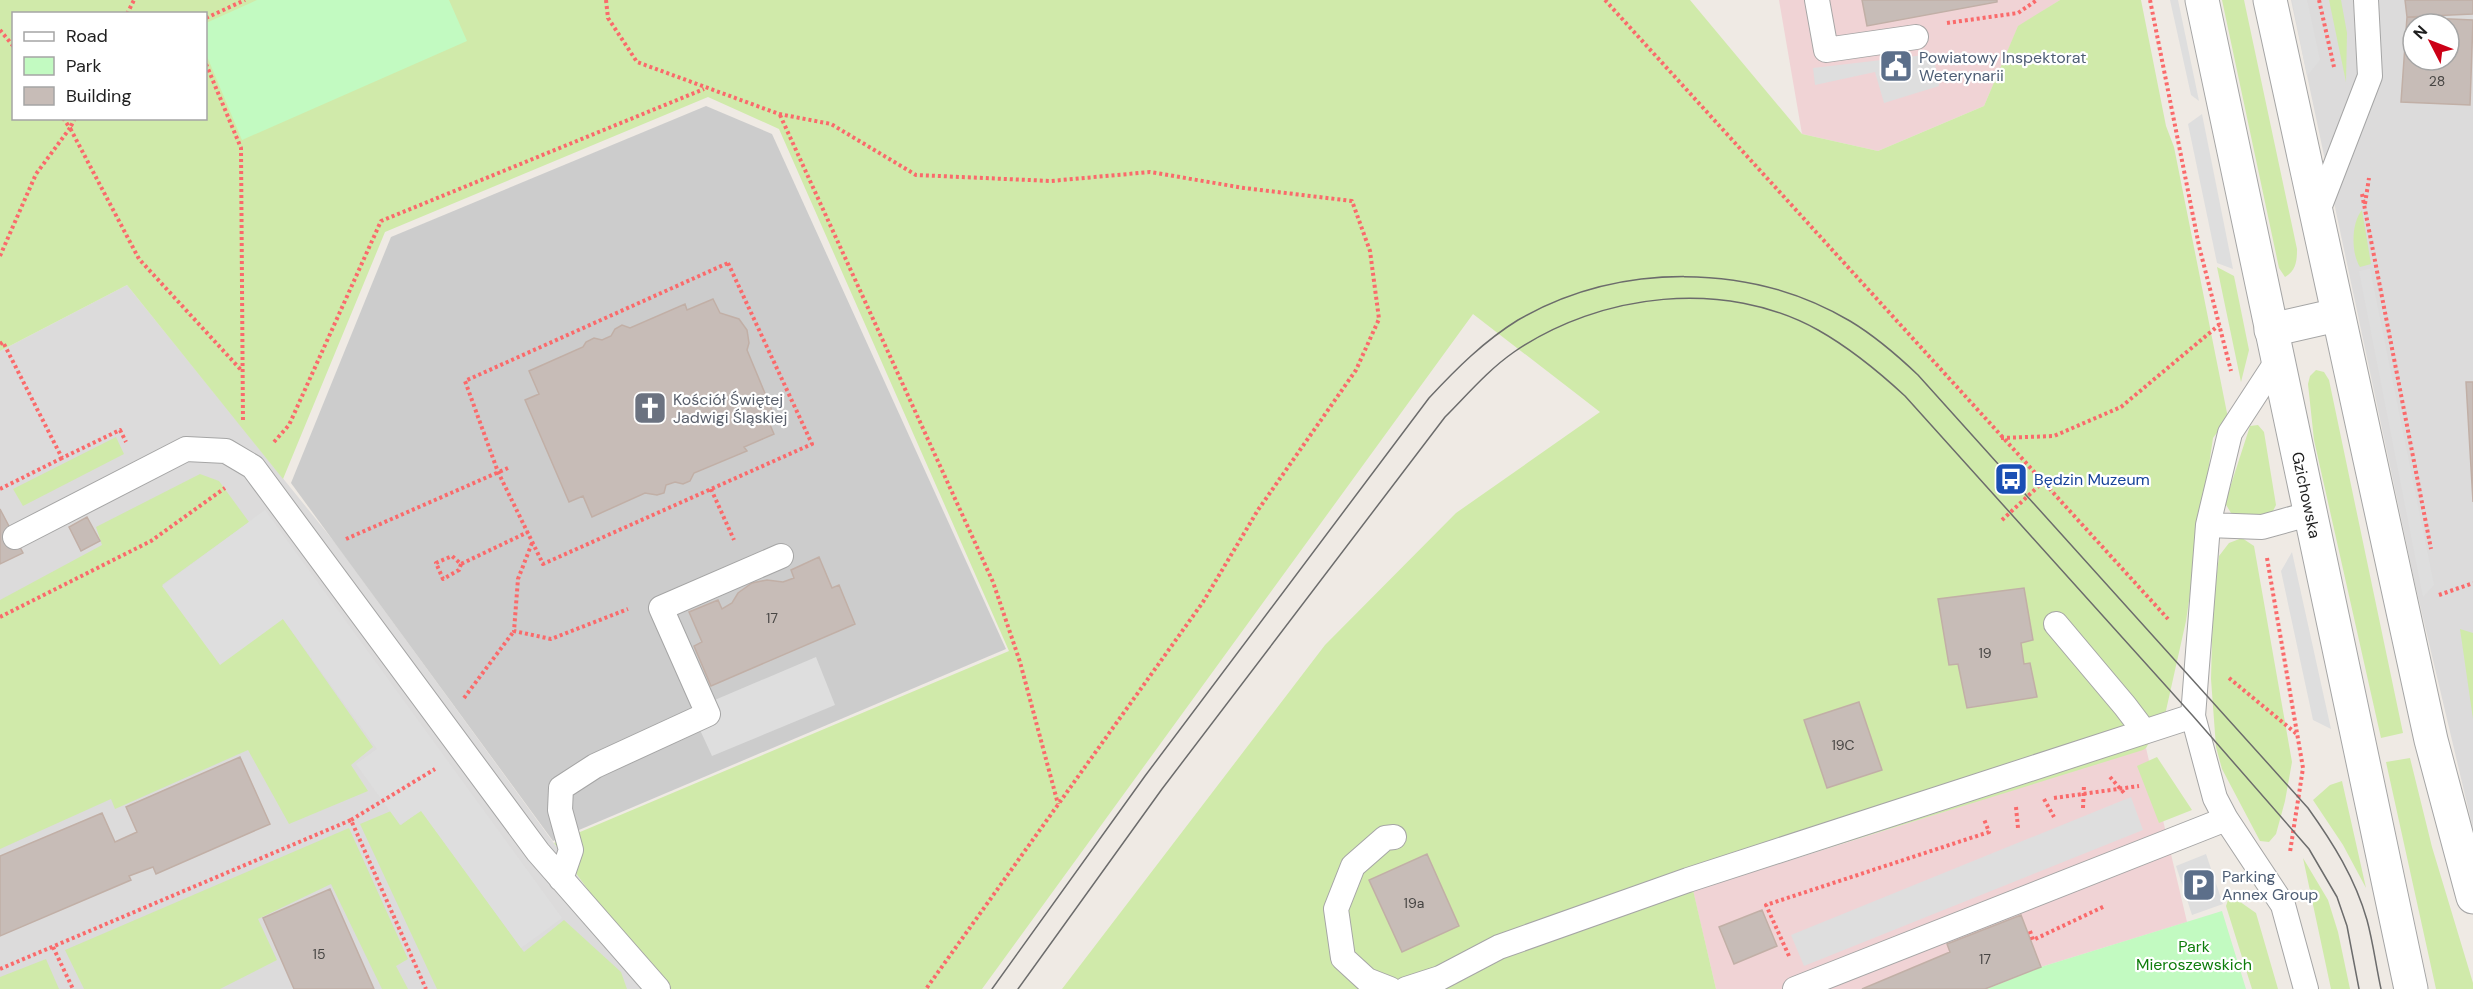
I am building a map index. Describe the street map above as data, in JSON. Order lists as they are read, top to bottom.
{
  "streets": {
    "street": ["Gzichowska"]
  },
  "parks": ["Park Mieroszewskich"],
  "places": {
    "public building": ["Powiatowy Inspektorat Weterynarii"],
    "church": ["Kościół Świętej Jadwigi Śląskiej"],
    "bus stop": ["Będzin Muzeum"],
    "parking": ["Parking Annex Group"]
  },
  "house_numbers": [
    "28",
    "17",
    "19",
    "19C",
    "19a",
    "15",
    "17"
  ],
  "legend": ["Road", "Park", "Building"],
  "north": "top left"
}
